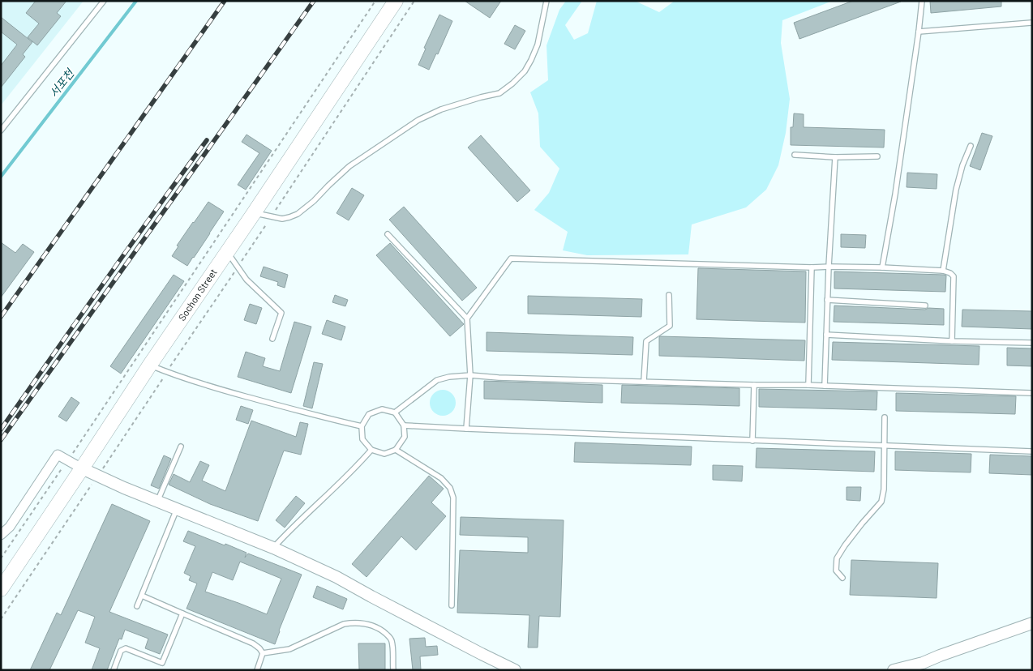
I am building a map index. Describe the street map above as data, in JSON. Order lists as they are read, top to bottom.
{
  "streets": {
    "main road": ["Sochon Street"]
  },
  "water": ["서포천"]
}
